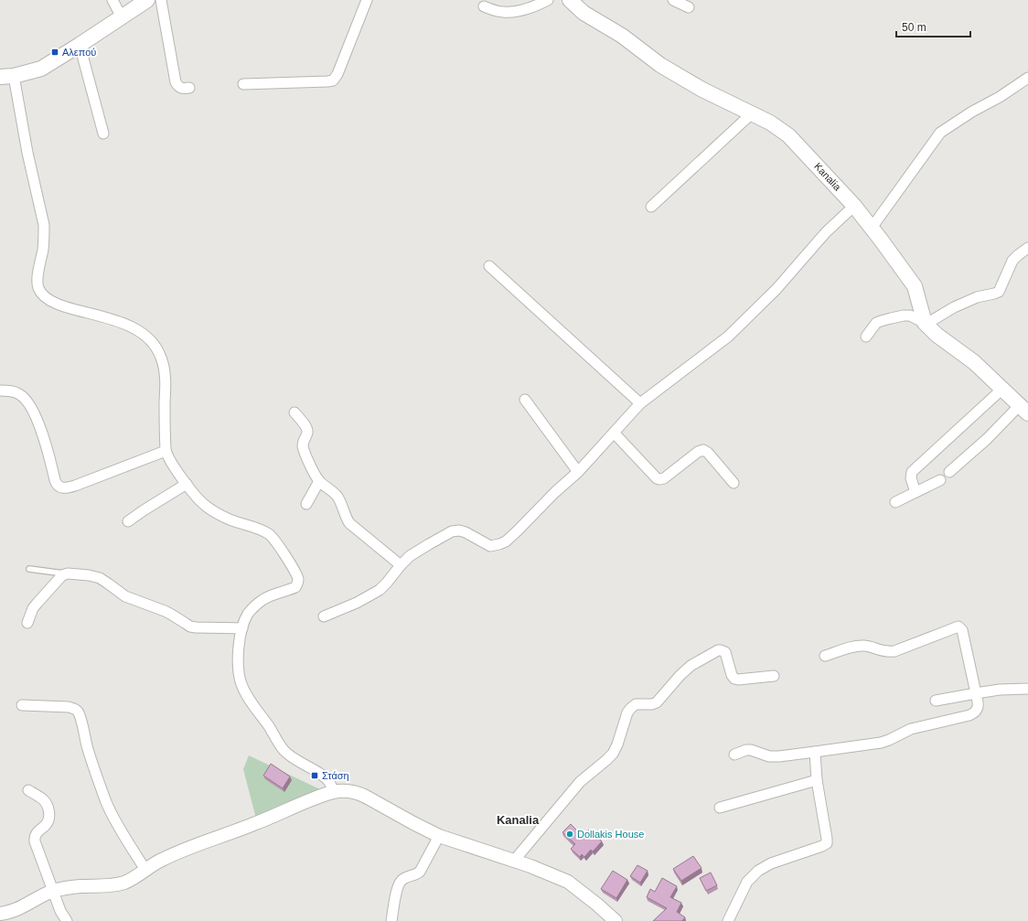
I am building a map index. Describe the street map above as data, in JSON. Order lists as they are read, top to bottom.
{
  "streets": {
    "main road": ["Kanalia"]
  },
  "districts": ["Kanalia"],
  "places": {
    "transit": ["Αλεπού", "Στάση"],
    "other": ["Dollakis House"]
  },
  "scale_bar": "50 m"
}
